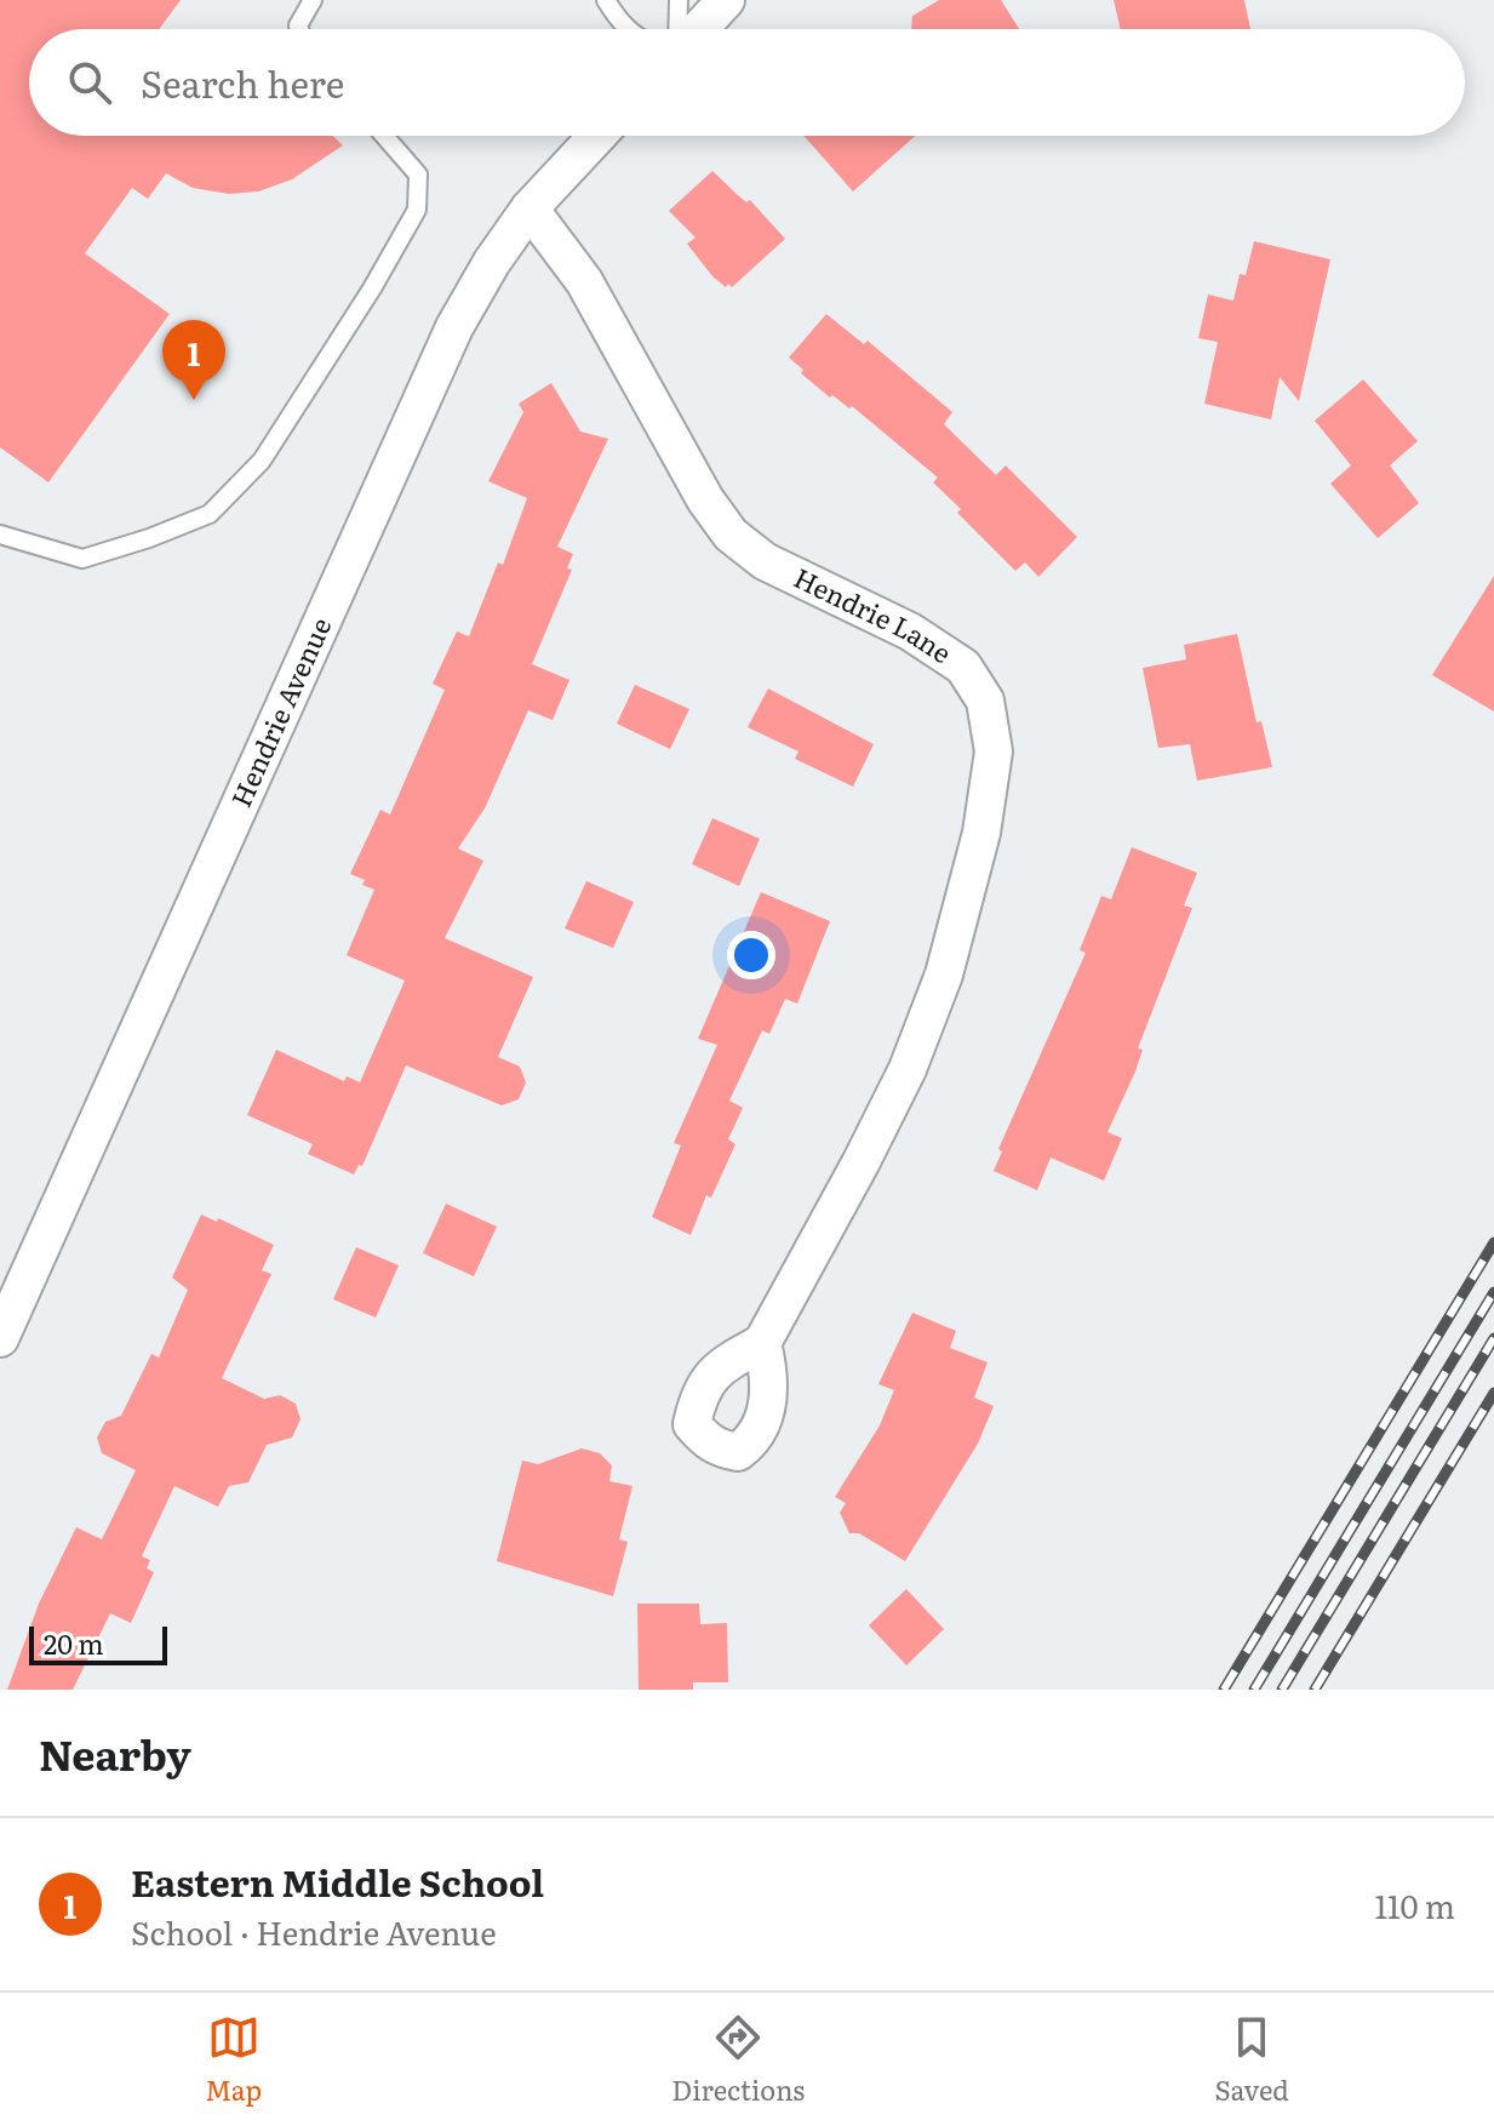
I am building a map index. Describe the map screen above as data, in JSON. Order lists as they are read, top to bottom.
{
  "streets": {
    "street": ["Hendrie Lane", "Hendrie Avenue"]
  },
  "crossings": [
    ["Hendrie Lane", "Hendrie Avenue"]
  ],
  "scale_bar": "20 m",
  "page": {
    "search": "Search here",
    "pins": "1",
    "scale": "20 m",
    "heading": "Nearby",
    "list": [
      {
        "mark": "1",
        "name": "Eastern Middle School",
        "note": "School · Hendrie Avenue",
        "value": "110 m"
      }
    ],
    "nav": ["Map", "Directions", "Saved"]
  }
}
